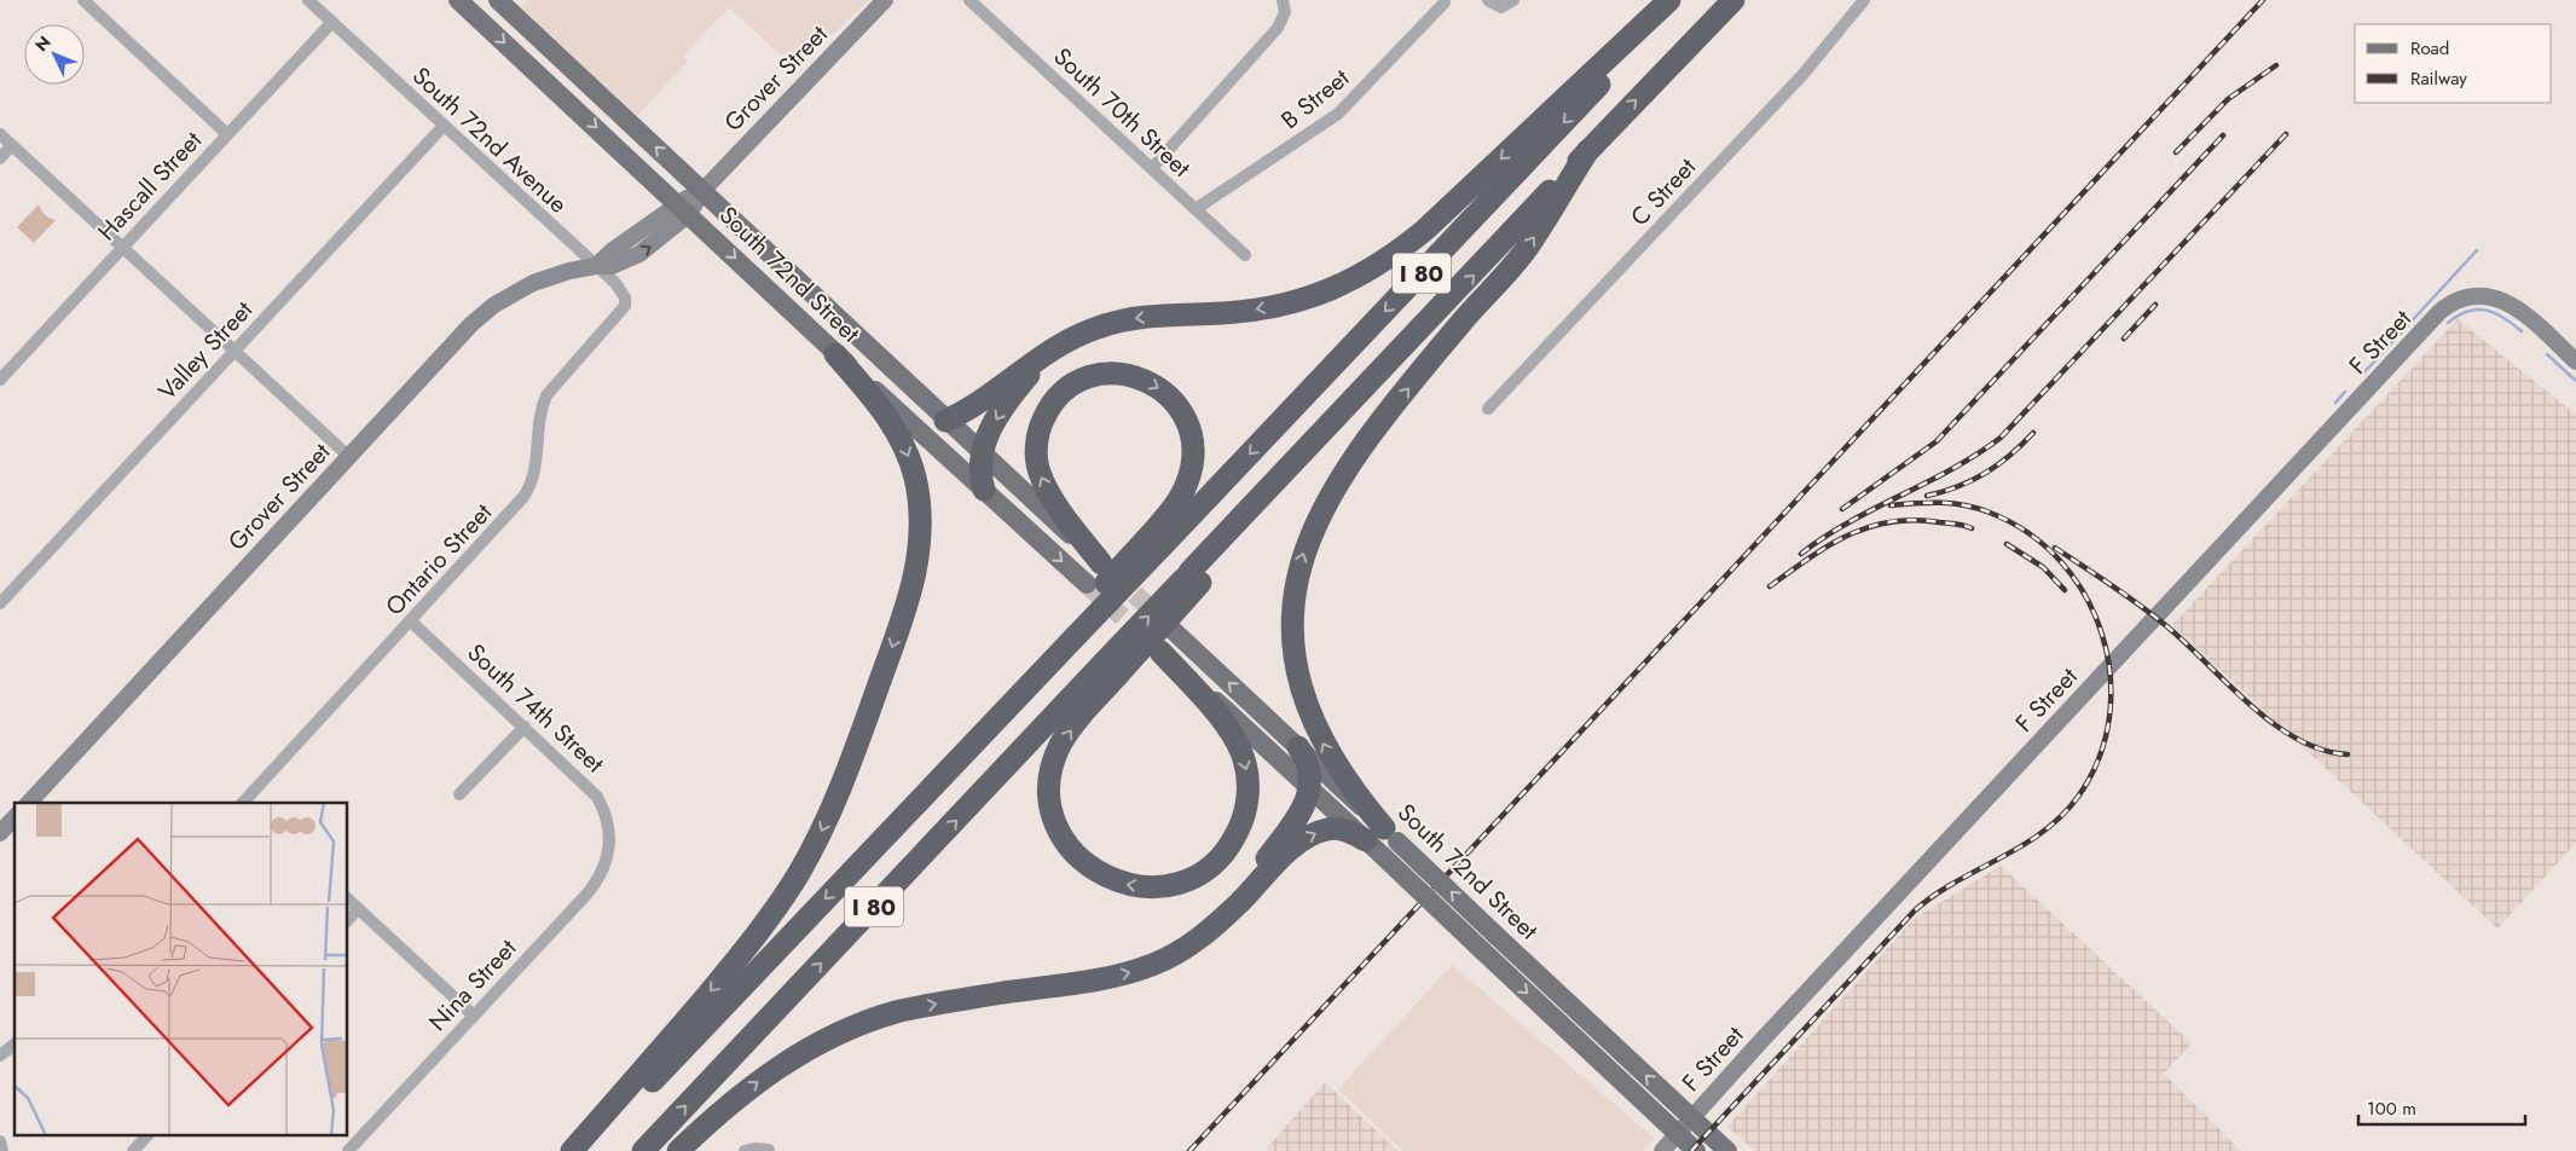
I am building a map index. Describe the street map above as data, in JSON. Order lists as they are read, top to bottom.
{
  "streets": {
    "highway": ["I 80"],
    "main road": ["South 72nd Street"],
    "street": [
      "Grover Street",
      "B Street",
      "South 70th Street",
      "South 72nd Avenue",
      "Hascall Street",
      "C Street",
      "F Street",
      "Valley Street",
      "Ontario Street",
      "South 74th Street",
      "Nina Street"
    ]
  },
  "crossings": [
    ["Grover Street", "South 72nd Avenue"],
    ["Grover Street", "South 72nd Street"],
    ["B Street", "South 70th Street"],
    ["South 72nd Avenue", "Hascall Street"],
    ["South 72nd Avenue", "Valley Street"],
    ["South 72nd Avenue", "Ontario Street"],
    ["South 72nd Street", "F Street"],
    ["Ontario Street", "South 74th Street"],
    ["South 74th Street", "Nina Street"]
  ],
  "legend": ["Road", "Railway"],
  "scale_bar": "100 m",
  "north": "top left"
}
